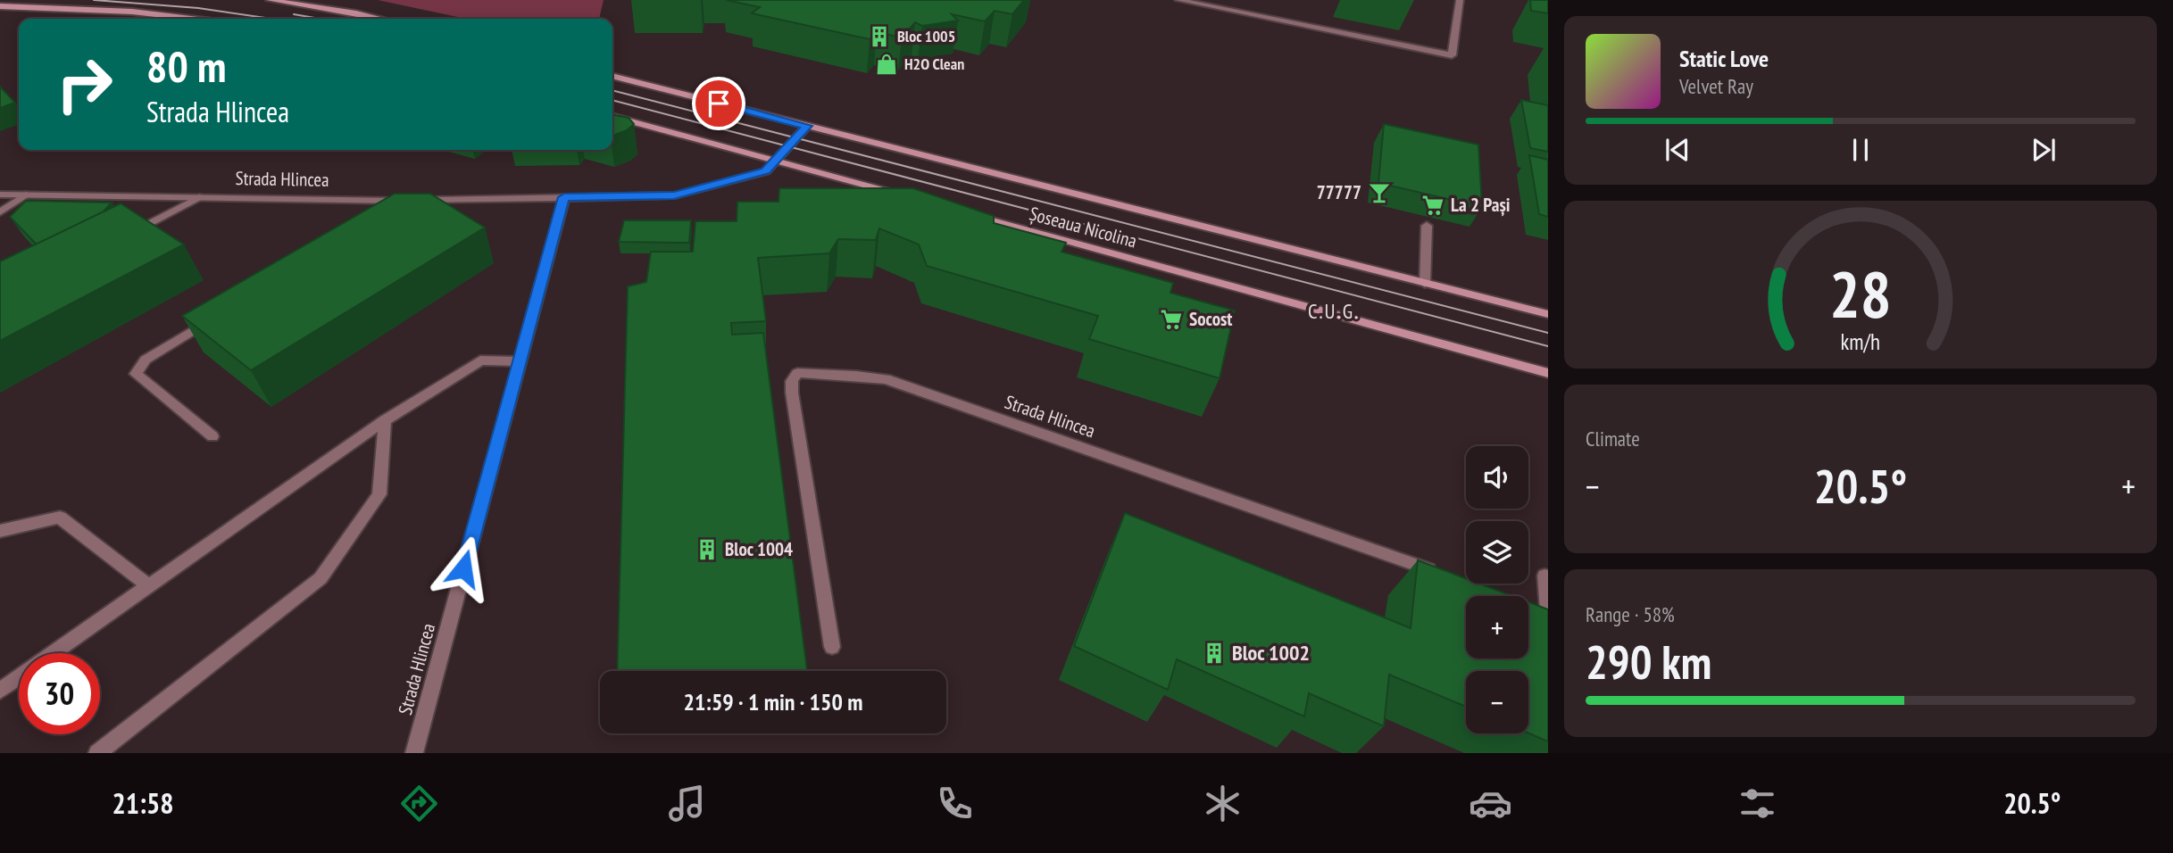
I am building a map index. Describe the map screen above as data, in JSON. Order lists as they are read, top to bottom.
{
  "streets": {
    "main road": ["Șoseaua Nicolina"],
    "street": ["Strada Hlincea"]
  },
  "crossings": [
    ["Strada Hlincea", "Șoseaua Nicolina"]
  ],
  "districts": ["C.U.G."],
  "places": {
    "building": ["Bloc 1005", "Bloc 1004", "Bloc 1002"],
    "shop": ["H2O Clean"],
    "bar": ["77777"],
    "supermarket": ["La 2 Pași", "Socost"]
  },
  "page": {
    "turn": ["80 m", "Strada Hlincea"],
    "song": ["Static Love", "Velvet Ray"],
    "tile": [
      "Climate",
      ["Range · 58%", "290 km"]
    ],
    "map_buttons": ["+", "−"],
    "heat": ["−", "20.5°", "+"],
    "limit": "30",
    "trip": "21:59 · 1 min · 150 m",
    "tabs": ["21:58", "20.5°"],
    "gauge": ["28", "km/h"]
  }
}
